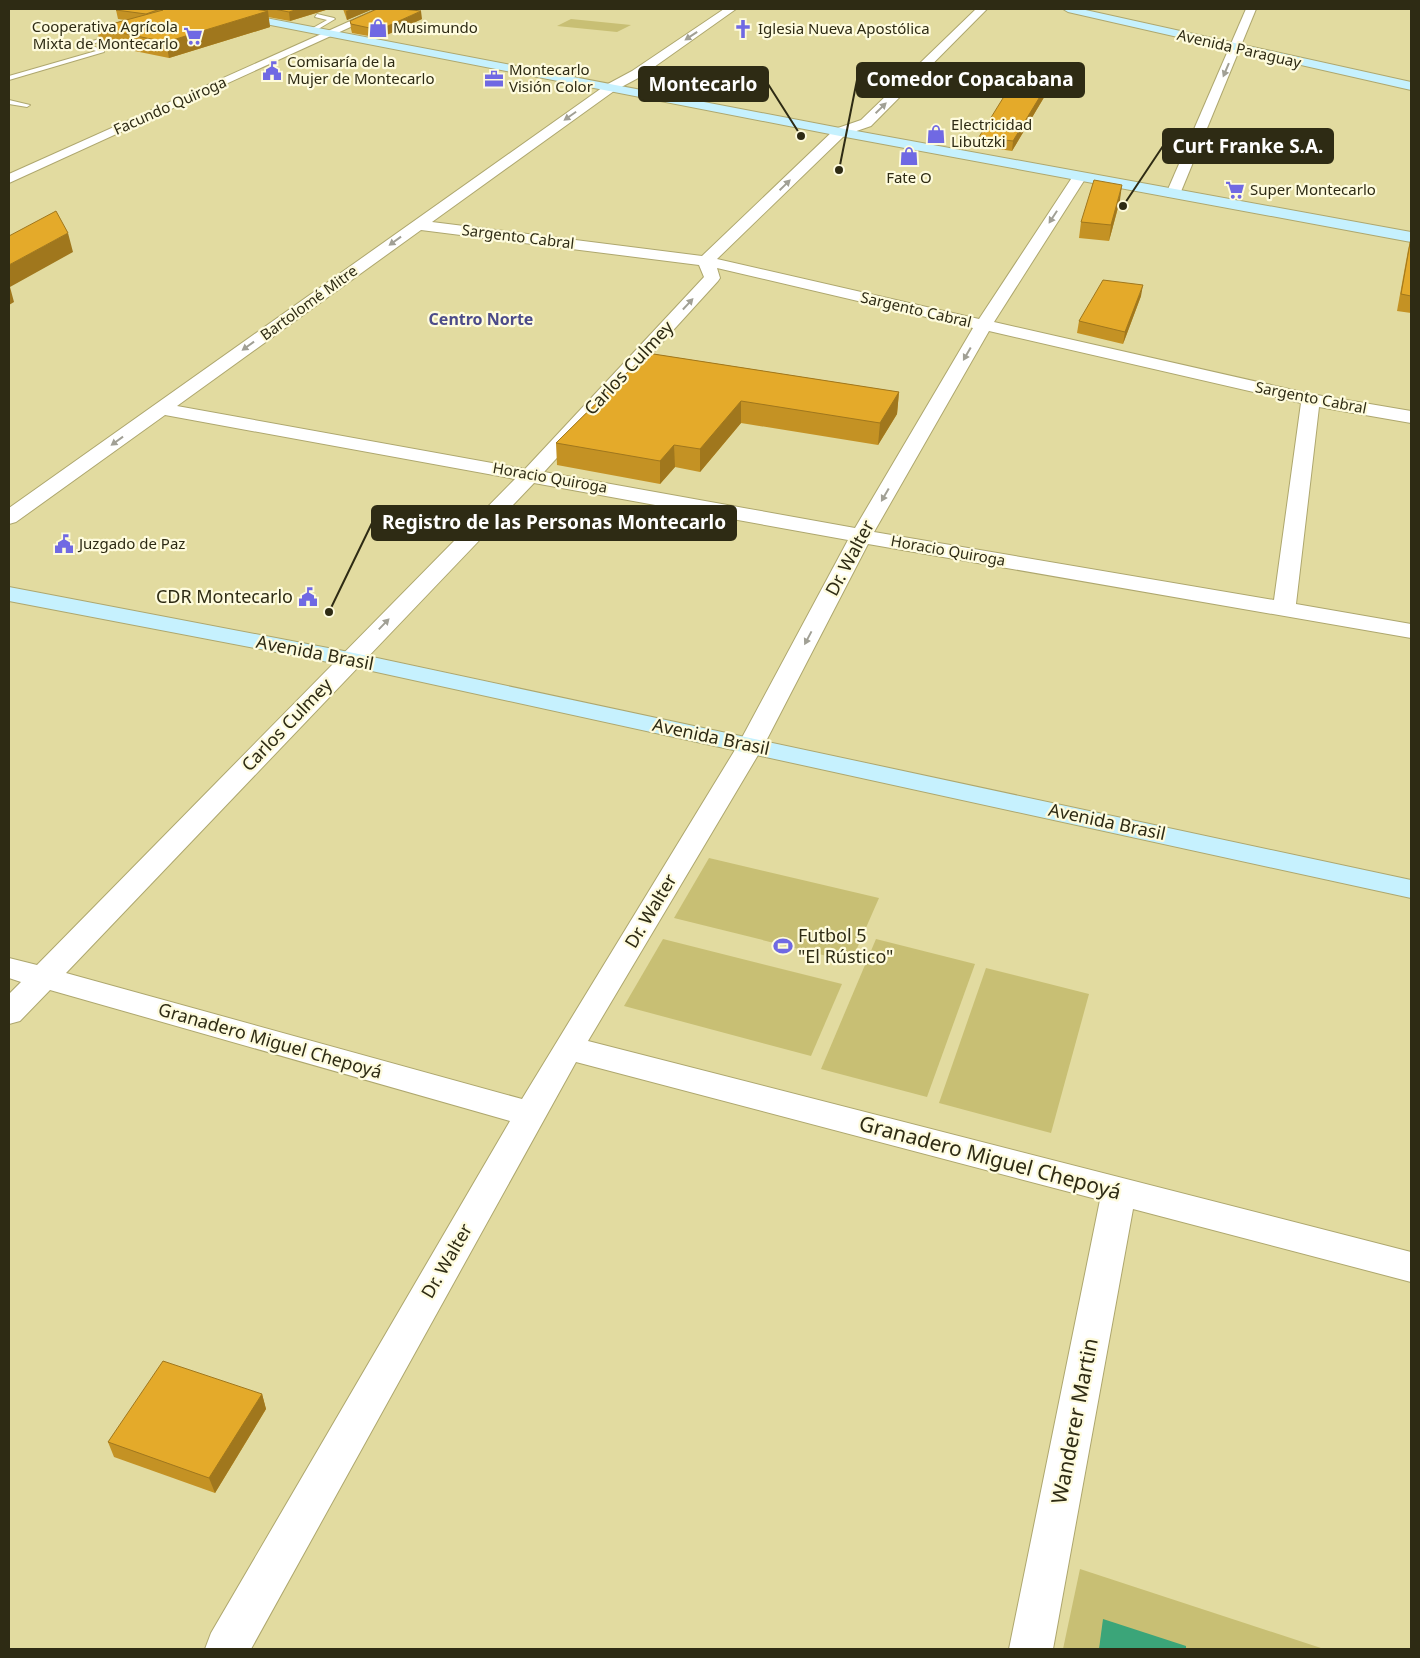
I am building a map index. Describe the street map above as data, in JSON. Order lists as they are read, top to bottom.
{
  "streets": {
    "main road": ["Avenida Paraguay", "Avenida Brasil"],
    "street": [
      "Facundo Quiroga",
      "Sargento Cabral",
      "Bartolomé Mitre",
      "Carlos Culmey",
      "Horacio Quiroga",
      "Dr. Walter",
      "Granadero Miguel Chepoyá",
      "Wanderer Martin"
    ]
  },
  "crossings": [
    ["Sargento Cabral", "Bartolomé Mitre"],
    ["Sargento Cabral", "Carlos Culmey"],
    ["Sargento Cabral", "Dr. Walter"],
    ["Bartolomé Mitre", "Horacio Quiroga"],
    ["Carlos Culmey", "Horacio Quiroga"],
    ["Carlos Culmey", "Avenida Brasil"],
    ["Carlos Culmey", "Granadero Miguel Chepoyá"],
    ["Horacio Quiroga", "Dr. Walter"],
    ["Dr. Walter", "Avenida Brasil"],
    ["Dr. Walter", "Granadero Miguel Chepoyá"],
    ["Granadero Miguel Chepoyá", "Wanderer Martin"]
  ],
  "one_way": ["Bartolomé Mitre", "Carlos Culmey", "Dr. Walter"],
  "districts": ["Centro Norte"],
  "places": {
    "shop": ["Musimundo", "Electricidad Libutzki", "Fate O"],
    "church": ["Iglesia Nueva Apostólica"],
    "supermarket": ["Cooperativa Agrícola Mixta de Montecarlo", "Super Montecarlo"],
    "public building": ["Comisaría de la Mujer de Montecarlo", "Juzgado de Paz", "CDR Montecarlo"],
    "office": ["Montecarlo Visión Color"],
    "other": [
      "Montecarlo",
      "Comedor Copacabana",
      "Curt Franke S.A.",
      "Registro de las Personas Montecarlo"
    ],
    "sports": ["Futbol 5 \"El Rústico\""]
  }
}
